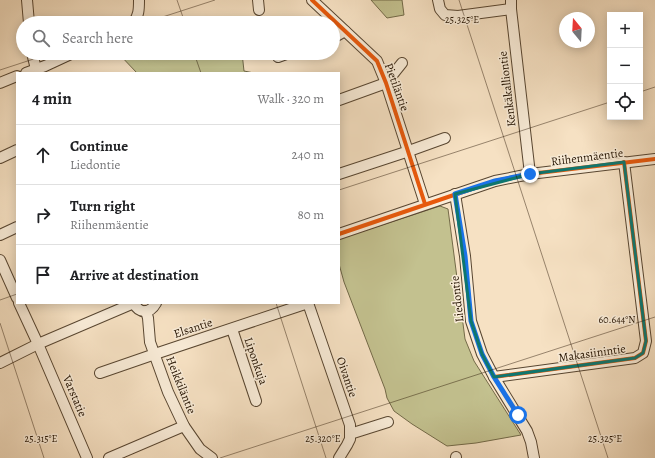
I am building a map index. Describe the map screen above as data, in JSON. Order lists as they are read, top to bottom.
{
  "streets": {
    "street": [
      "Pietiläntie",
      "Kenkäkalliontie",
      "Riihenmäentie",
      "Liedontie",
      "Elsantie",
      "Makasiinintie",
      "Liponkuja",
      "Oivantie",
      "Heikkiläntie",
      "Varstatie"
    ]
  },
  "crossings": [
    ["Pietiläntie", "Riihenmäentie"],
    ["Kenkäkalliontie", "Riihenmäentie"],
    ["Riihenmäentie", "Liedontie"],
    ["Riihenmäentie", "Makasiinintie"],
    ["Liedontie", "Makasiinintie"],
    ["Elsantie", "Liponkuja"],
    ["Elsantie", "Heikkiläntie"]
  ],
  "north": "top",
  "page": {
    "map_buttons": ["+", "−"],
    "search": "Search here",
    "heading": ["4 min", "Walk · 320 m"],
    "list": [
      ["Continue", "Liedontie", "240 m"],
      ["Turn right", "Riihenmäentie", "80 m"],
      "Arrive at destination"
    ]
  },
  "coordinates": [
    "25.325°E",
    "60.644°N",
    "25.315°E",
    "25.320°E"
  ]
}
